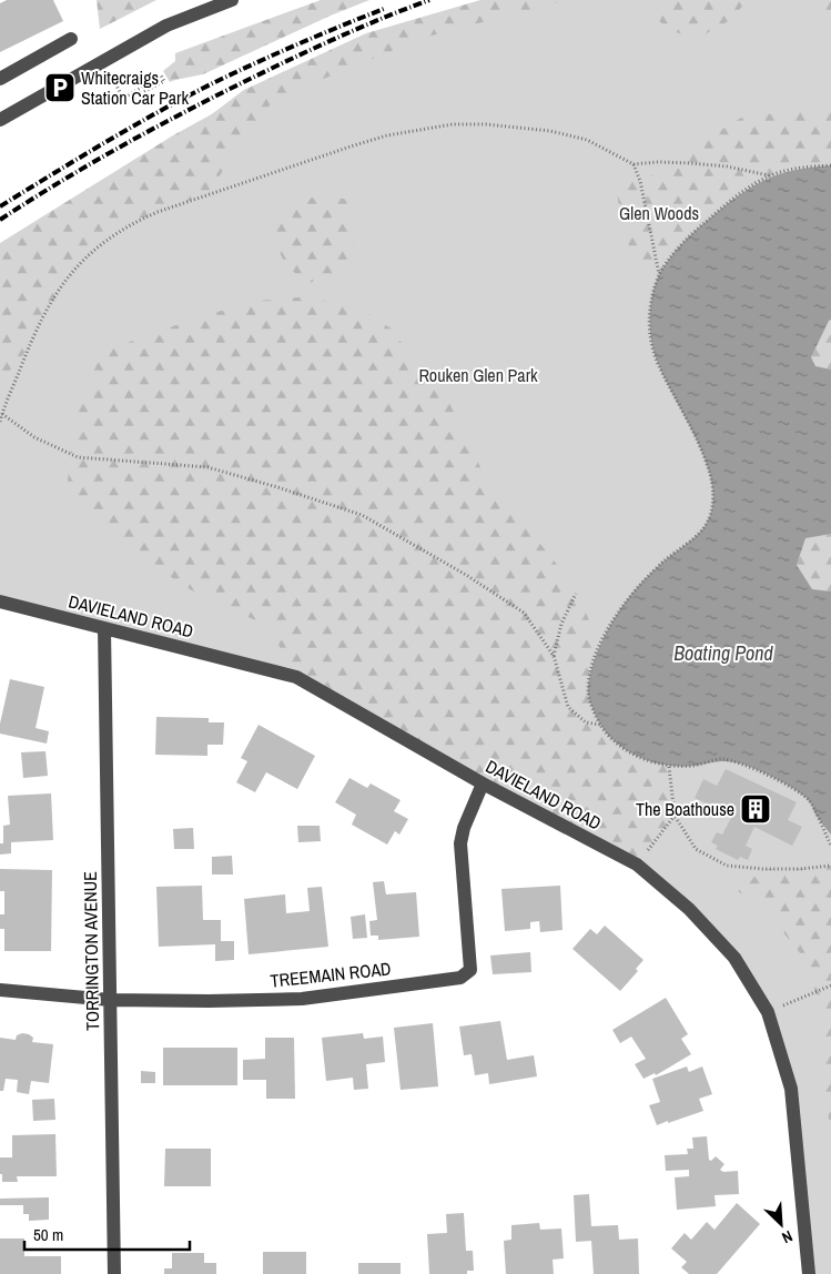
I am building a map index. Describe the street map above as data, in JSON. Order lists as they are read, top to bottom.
{
  "streets": {
    "street": ["DAVIELAND ROAD", "TORRINGTON AVENUE", "TREEMAIN ROAD"]
  },
  "crossings": [
    ["DAVIELAND ROAD", "TORRINGTON AVENUE"],
    ["DAVIELAND ROAD", "TREEMAIN ROAD"],
    ["TORRINGTON AVENUE", "TREEMAIN ROAD"]
  ],
  "water": ["Boating Pond"],
  "parks": ["Glen Woods", "Rouken Glen Park"],
  "places": {
    "parking": ["Whitecraigs Station Car Park"],
    "building": ["The Boathouse"]
  },
  "scale_bar": "50 m",
  "north": "bottom right"
}
